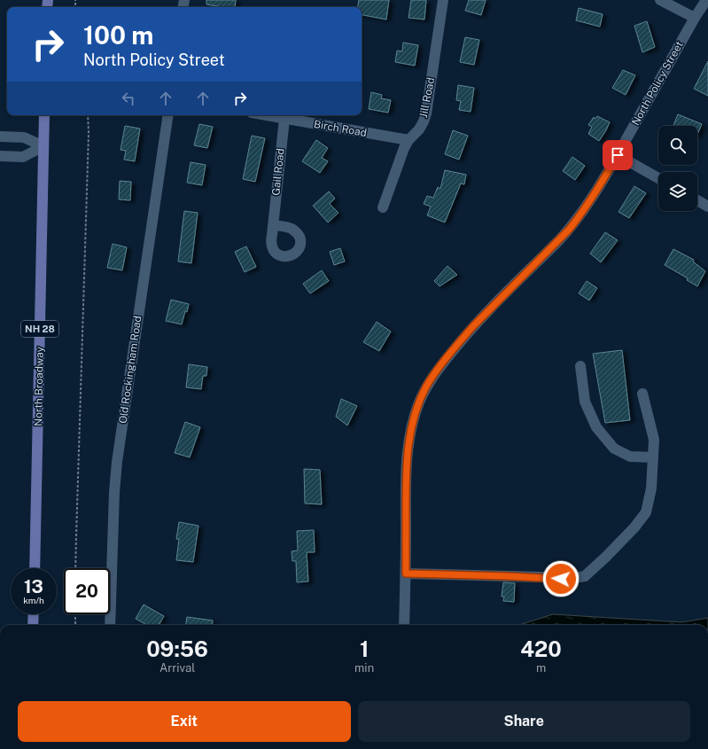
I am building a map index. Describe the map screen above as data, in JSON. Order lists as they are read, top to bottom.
{
  "streets": {
    "main road": ["NH 28", "North Broadway"],
    "street": [
      "North Policy Street",
      "Jill Road",
      "Birch Road",
      "Gail Road",
      "Old Rockingham Road"
    ]
  },
  "crossings": [
    ["Jill Road", "Birch Road"],
    ["Birch Road", "Gail Road"]
  ],
  "page": {
    "turn": ["100 m", "North Policy Street"],
    "speed": "13 km/h",
    "limit": "20",
    "eta": [
      "09:56",
      "Arrival",
      "1",
      "min",
      "420",
      "m"
    ],
    "buttons": ["Exit", "Share"]
  }
}
